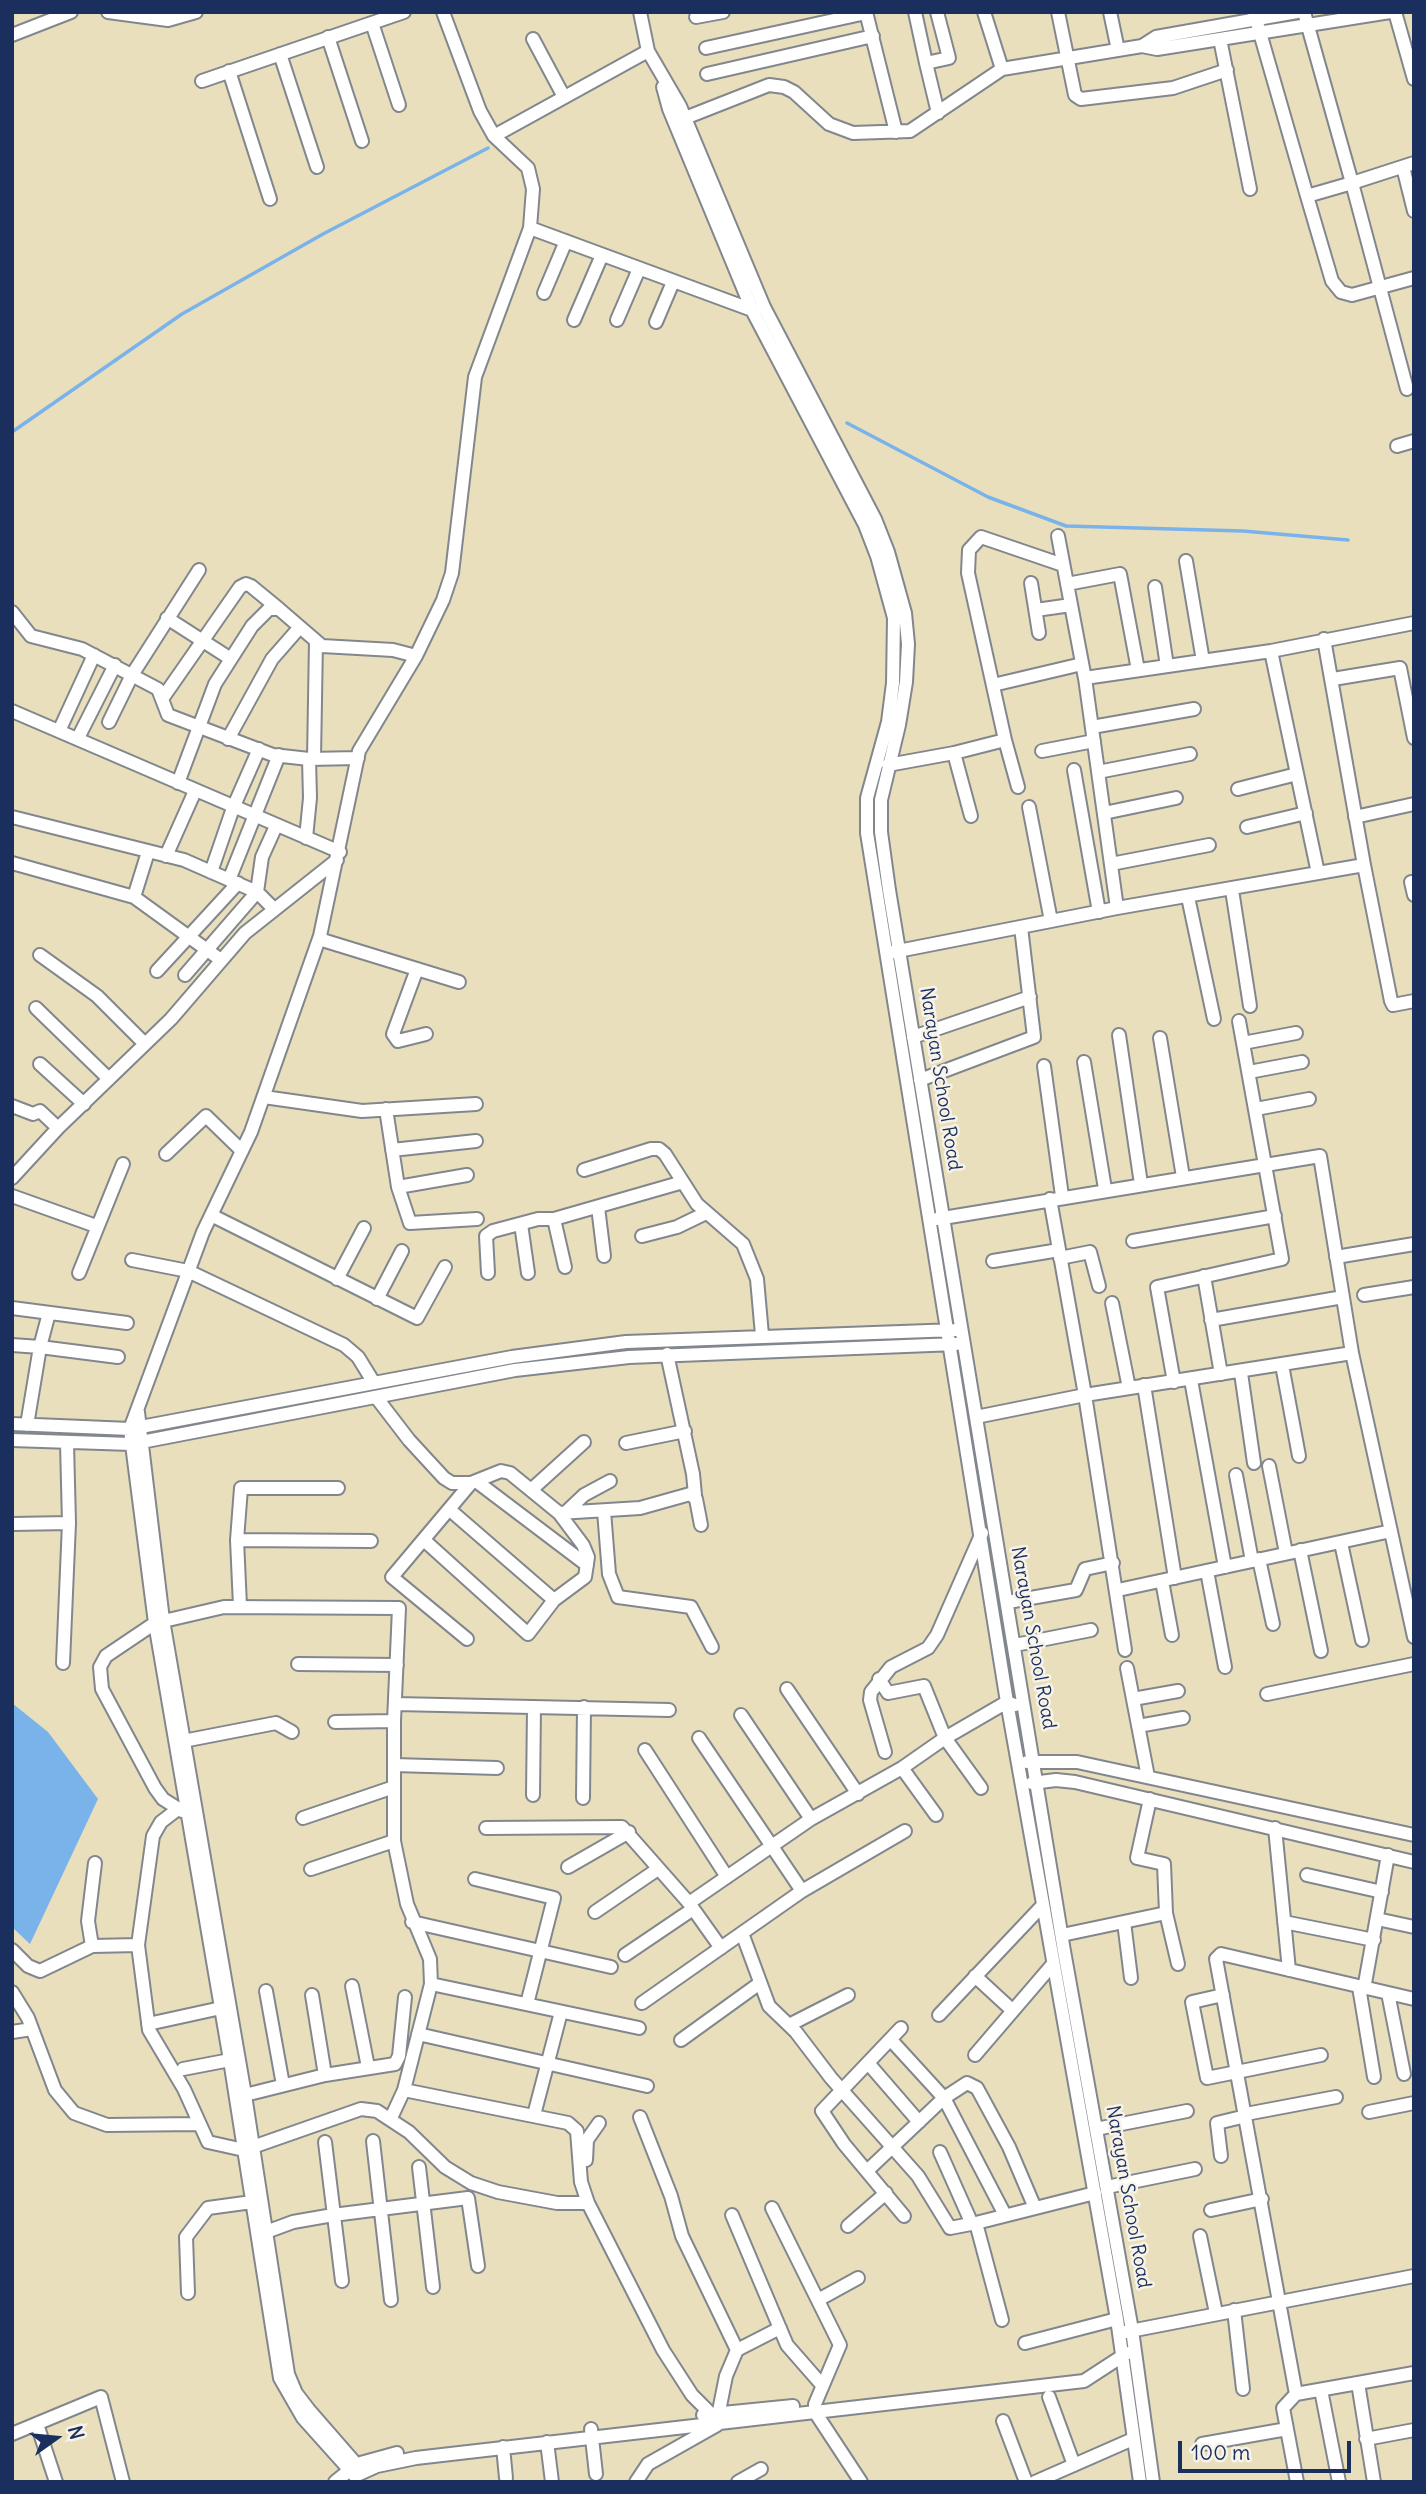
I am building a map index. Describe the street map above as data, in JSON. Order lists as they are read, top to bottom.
{
  "streets": {
    "street": ["Narayan School Road"]
  },
  "scale_bar": "100 m",
  "north": "right"
}
